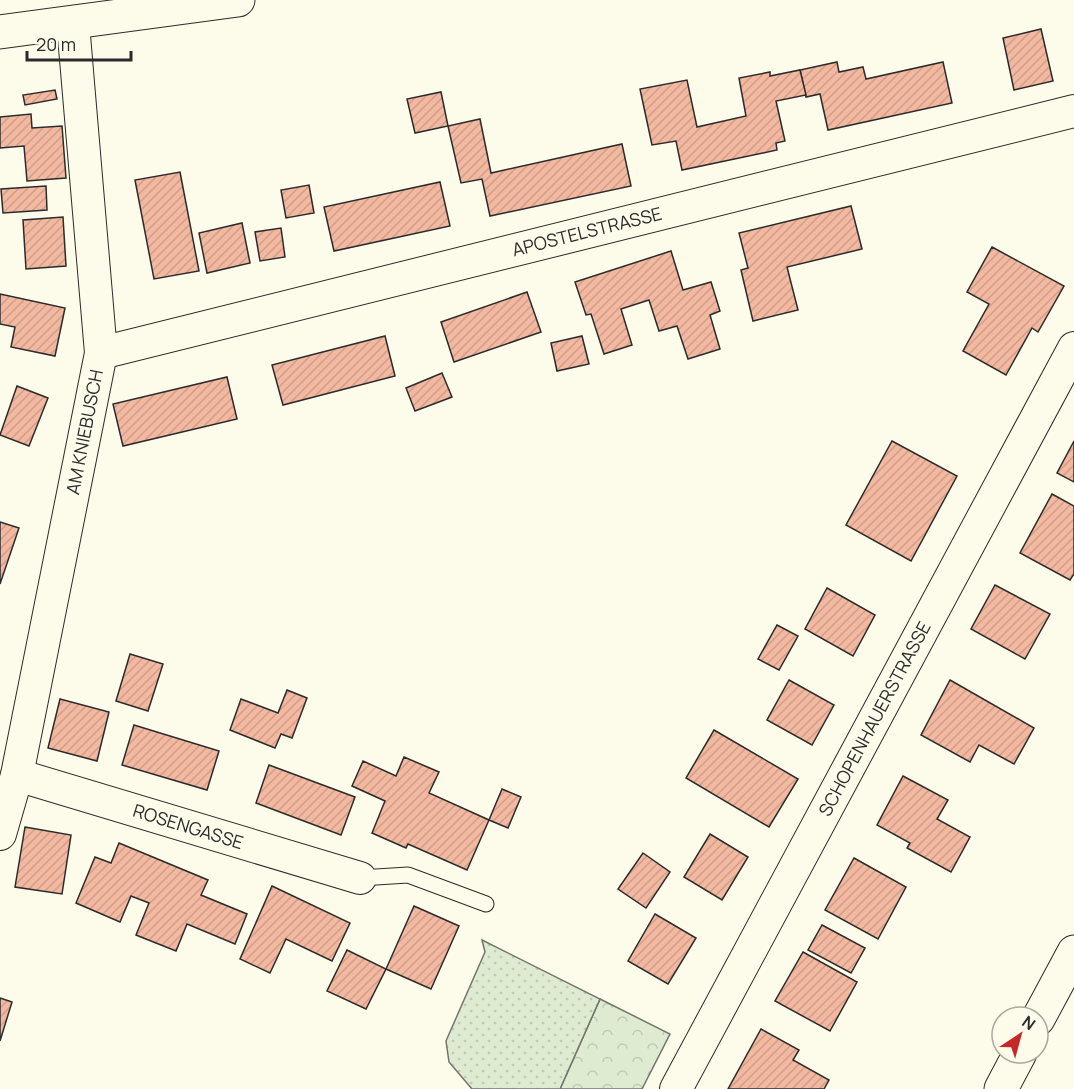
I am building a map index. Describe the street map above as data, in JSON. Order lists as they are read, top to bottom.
{
  "streets": {
    "street": [
      "APOSTELSTRASSE",
      "AM KNIEBUSCH",
      "SCHOPENHAUERSTRASSE",
      "ROSENGASSE"
    ]
  },
  "crossings": [
    ["APOSTELSTRASSE", "AM KNIEBUSCH"],
    ["AM KNIEBUSCH", "ROSENGASSE"]
  ],
  "scale_bar": "20 m",
  "north": "top right"
}
